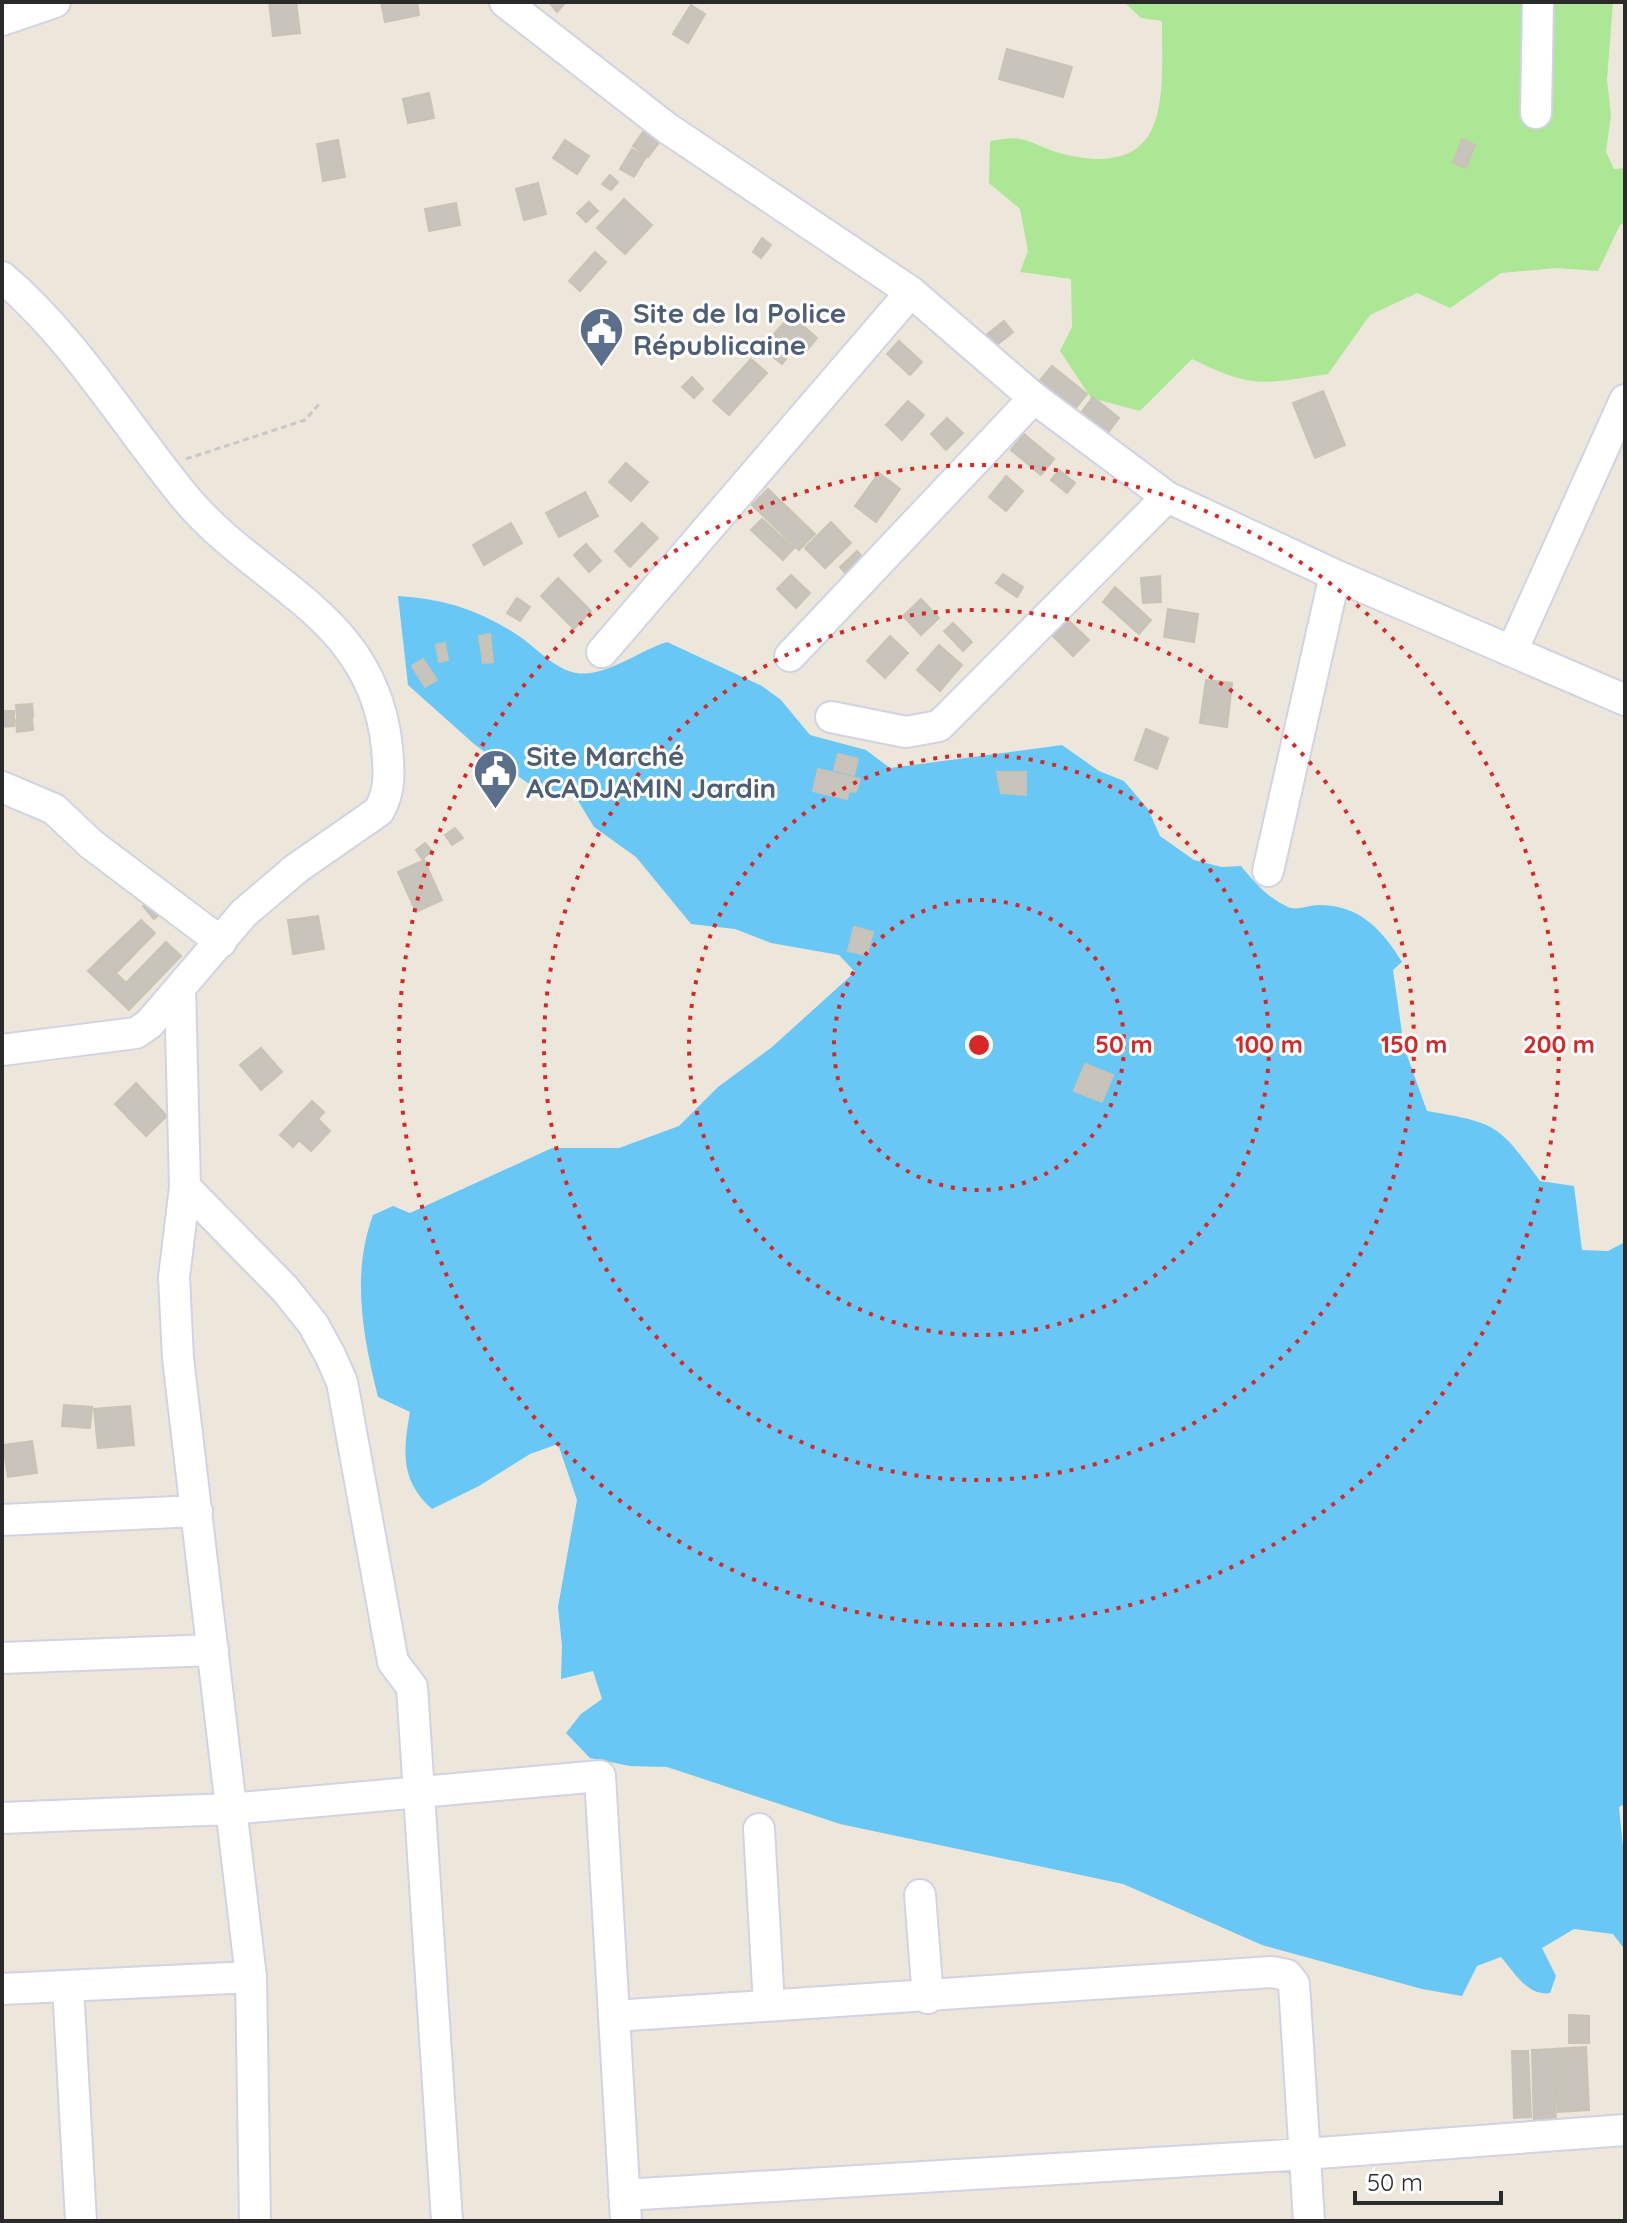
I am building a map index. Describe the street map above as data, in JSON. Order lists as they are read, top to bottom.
{
  "places": {
    "public building": ["Site de la Police Républicaine", "Site Marché ACADJAMIN Jardin"]
  },
  "scale_bar": "50 m",
  "rings": [
    "50 m",
    "100 m",
    "150 m",
    "200 m"
  ]
}
